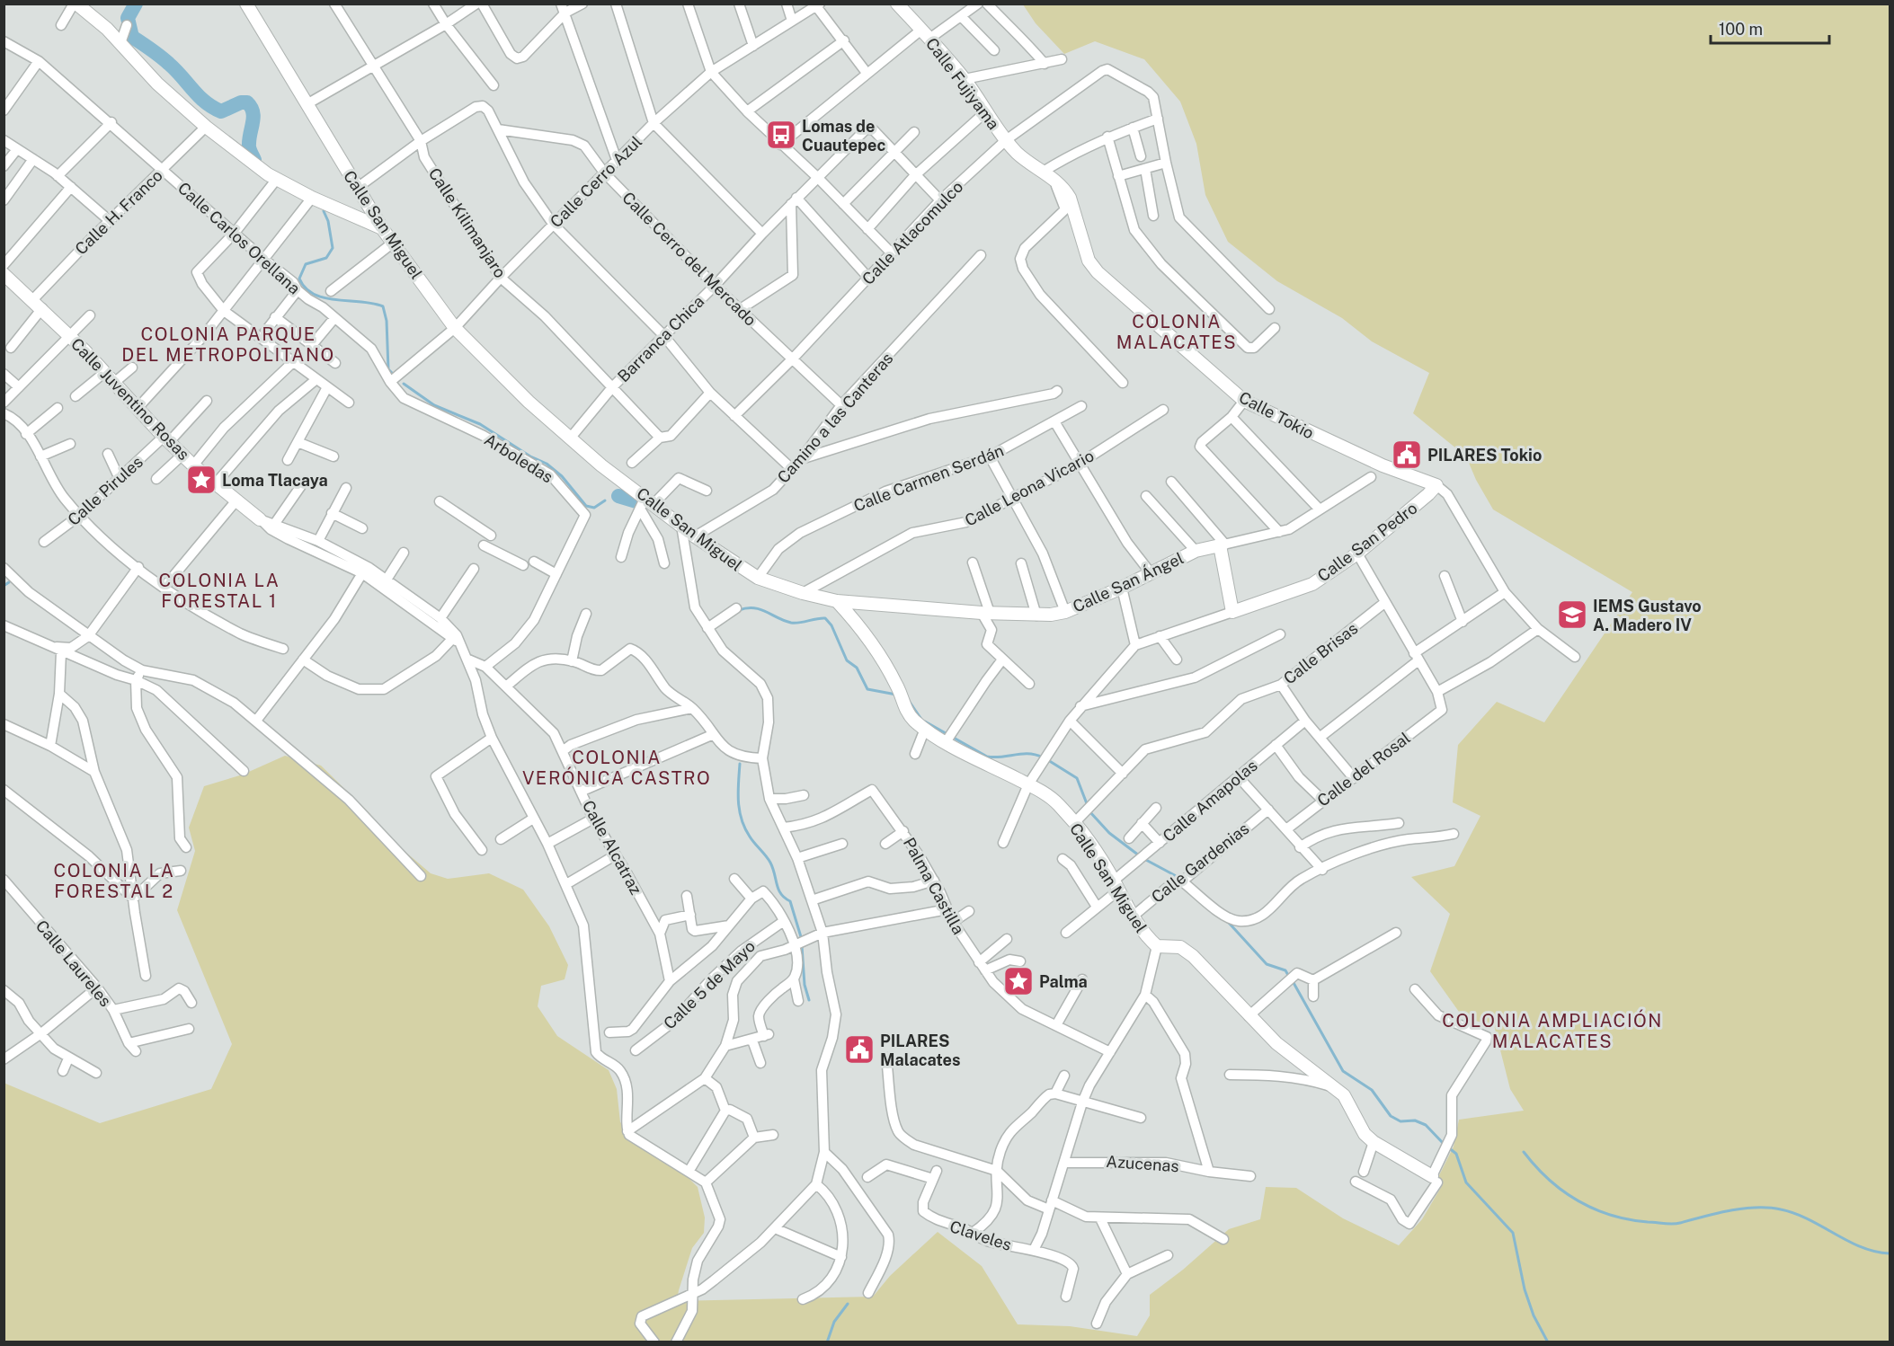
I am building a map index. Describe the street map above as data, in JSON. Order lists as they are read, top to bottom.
{
  "streets": {
    "street": [
      "Calle Fujiyama",
      "Calle Cerro Azul",
      "Calle H. Franco",
      "Calle Kilimanjaro",
      "Calle San Miguel",
      "Calle Atlacomulco",
      "Calle Carlos Orellana",
      "Calle Cerro del Mercado",
      "Barranca Chica",
      "Calle Juventino Rosas",
      "Calle Tokio",
      "Camino a las Canteras",
      "Arboledas",
      "Calle Carmen Serdán",
      "Calle Leona Vicario",
      "Calle Pirules",
      "Calle San Pedro",
      "Calle San Ángel",
      "Calle Brisas",
      "Calle del Rosal",
      "Calle Amapolas",
      "Calle Alcatraz",
      "Calle Gardenias",
      "Palma Castilla",
      "Calle Laureles",
      "Calle 5 de Mayo",
      "Azucenas",
      "Claveles"
    ]
  },
  "crossings": [
    ["Calle Fujiyama", "Calle Atlacomulco"],
    ["Calle Fujiyama", "Calle Tokio"],
    ["Calle Cerro Azul", "Calle Kilimanjaro"],
    ["Calle Cerro Azul", "Calle San Miguel"],
    ["Calle Cerro Azul", "Calle Carlos Orellana"],
    ["Calle Cerro Azul", "Calle Cerro del Mercado"],
    ["Calle H. Franco", "Calle Carlos Orellana"],
    ["Calle H. Franco", "Calle Juventino Rosas"],
    ["Calle Kilimanjaro", "Barranca Chica"],
    ["Calle San Miguel", "Barranca Chica"],
    ["Calle San Miguel", "Camino a las Canteras"],
    ["Calle San Miguel", "Calle Carmen Serdán"],
    ["Calle San Miguel", "Calle Leona Vicario"],
    ["Calle San Miguel", "Calle San Pedro"],
    ["Calle San Miguel", "Calle San Ángel"],
    ["Calle San Miguel", "Calle Brisas"],
    ["Calle San Miguel", "Calle Amapolas"],
    ["Calle San Miguel", "Calle Gardenias"],
    ["Calle Atlacomulco", "Calle Cerro del Mercado"],
    ["Calle Atlacomulco", "Calle Tokio"],
    ["Calle Carlos Orellana", "Arboledas"],
    ["Calle Cerro del Mercado", "Barranca Chica"],
    ["Calle Cerro del Mercado", "Camino a las Canteras"],
    ["Calle Juventino Rosas", "Calle Pirules"],
    ["Calle Tokio", "Calle San Pedro"]
  ],
  "districts": [
    "COLONIA MALACATES",
    "COLONIA PARQUE DEL METROPOLITANO",
    "COLONIA LA FORESTAL 1",
    "COLONIA VERÓNICA CASTRO",
    "COLONIA LA FORESTAL 2",
    "COLONIA AMPLIACIÓN MALACATES"
  ],
  "places": {
    "bus stop": ["Lomas de Cuautepec"],
    "public building": ["PILARES Tokio", "PILARES Malacates"],
    "place": ["Loma Tlacaya", "Palma"],
    "school or university": ["IEMS Gustavo A. Madero IV"]
  },
  "scale_bar": "100 m"
}
